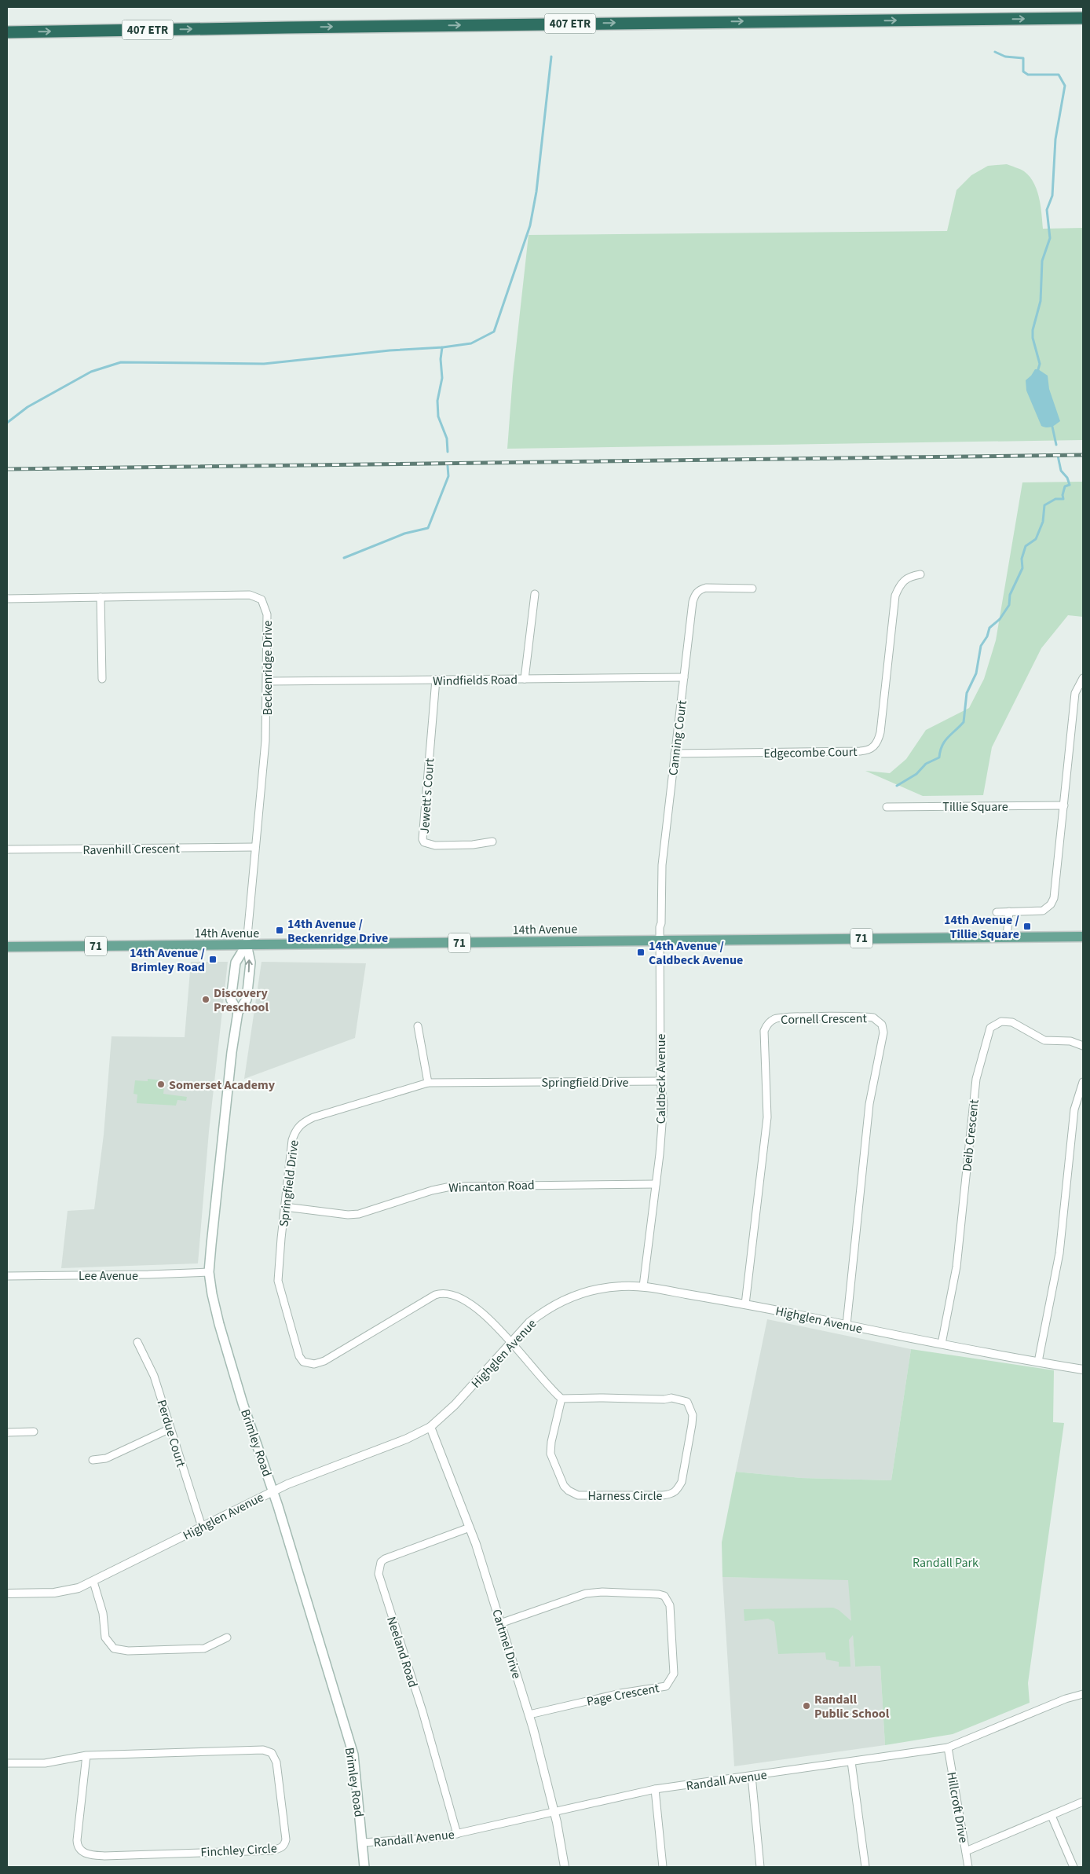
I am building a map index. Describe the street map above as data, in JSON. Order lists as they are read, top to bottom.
{
  "streets": {
    "highway": ["407 ETR"],
    "main road": ["14th Avenue", "71", "Brimley Road"],
    "street": [
      "Beckenridge Drive",
      "Windfields Road",
      "Canning Court",
      "Edgecombe Court",
      "Jewett's Court",
      "Tillie Square",
      "Ravenhill Crescent",
      "Cornell Crescent",
      "Caldbeck Avenue",
      "Springfield Drive",
      "Deib Crescent",
      "Wincanton Road",
      "Lee Avenue",
      "Highglen Avenue",
      "Perdue Court",
      "Harness Circle",
      "Cartmel Drive",
      "Neeland Road",
      "Page Crescent",
      "Randall Avenue",
      "Hillcroft Drive",
      "Finchley Circle"
    ]
  },
  "crossings": [
    ["Beckenridge Drive", "Windfields Road"],
    ["Beckenridge Drive", "Ravenhill Crescent"],
    ["Beckenridge Drive", "14th Avenue"],
    ["Beckenridge Drive", "Brimley Road"],
    ["Windfields Road", "Canning Court"],
    ["Windfields Road", "Jewett's Court"],
    ["Canning Court", "Edgecombe Court"],
    ["Canning Court", "14th Avenue"],
    ["Canning Court", "Caldbeck Avenue"],
    ["14th Avenue", "Caldbeck Avenue"],
    ["14th Avenue", "Brimley Road"],
    ["Cornell Crescent", "Highglen Avenue"],
    ["Caldbeck Avenue", "Springfield Drive"],
    ["Caldbeck Avenue", "Wincanton Road"],
    ["Caldbeck Avenue", "Highglen Avenue"],
    ["Springfield Drive", "Wincanton Road"],
    ["Springfield Drive", "Highglen Avenue"],
    ["Deib Crescent", "Highglen Avenue"],
    ["Lee Avenue", "Brimley Road"],
    ["Highglen Avenue", "Perdue Court"],
    ["Highglen Avenue", "Brimley Road"],
    ["Highglen Avenue", "Cartmel Drive"],
    ["Brimley Road", "Randall Avenue"],
    ["Cartmel Drive", "Neeland Road"],
    ["Cartmel Drive", "Page Crescent"],
    ["Cartmel Drive", "Randall Avenue"],
    ["Neeland Road", "Randall Avenue"],
    ["Randall Avenue", "Hillcroft Drive"]
  ],
  "parks": ["Randall Park"],
  "places": {
    "transit": [
      "14th Avenue / Tillie Square",
      "14th Avenue / Beckenridge Drive",
      "14th Avenue / Caldbeck Avenue",
      "14th Avenue / Brimley Road"
    ],
    "other": ["Discovery Preschool", "Somerset Academy", "Randall Public School"]
  }
}
